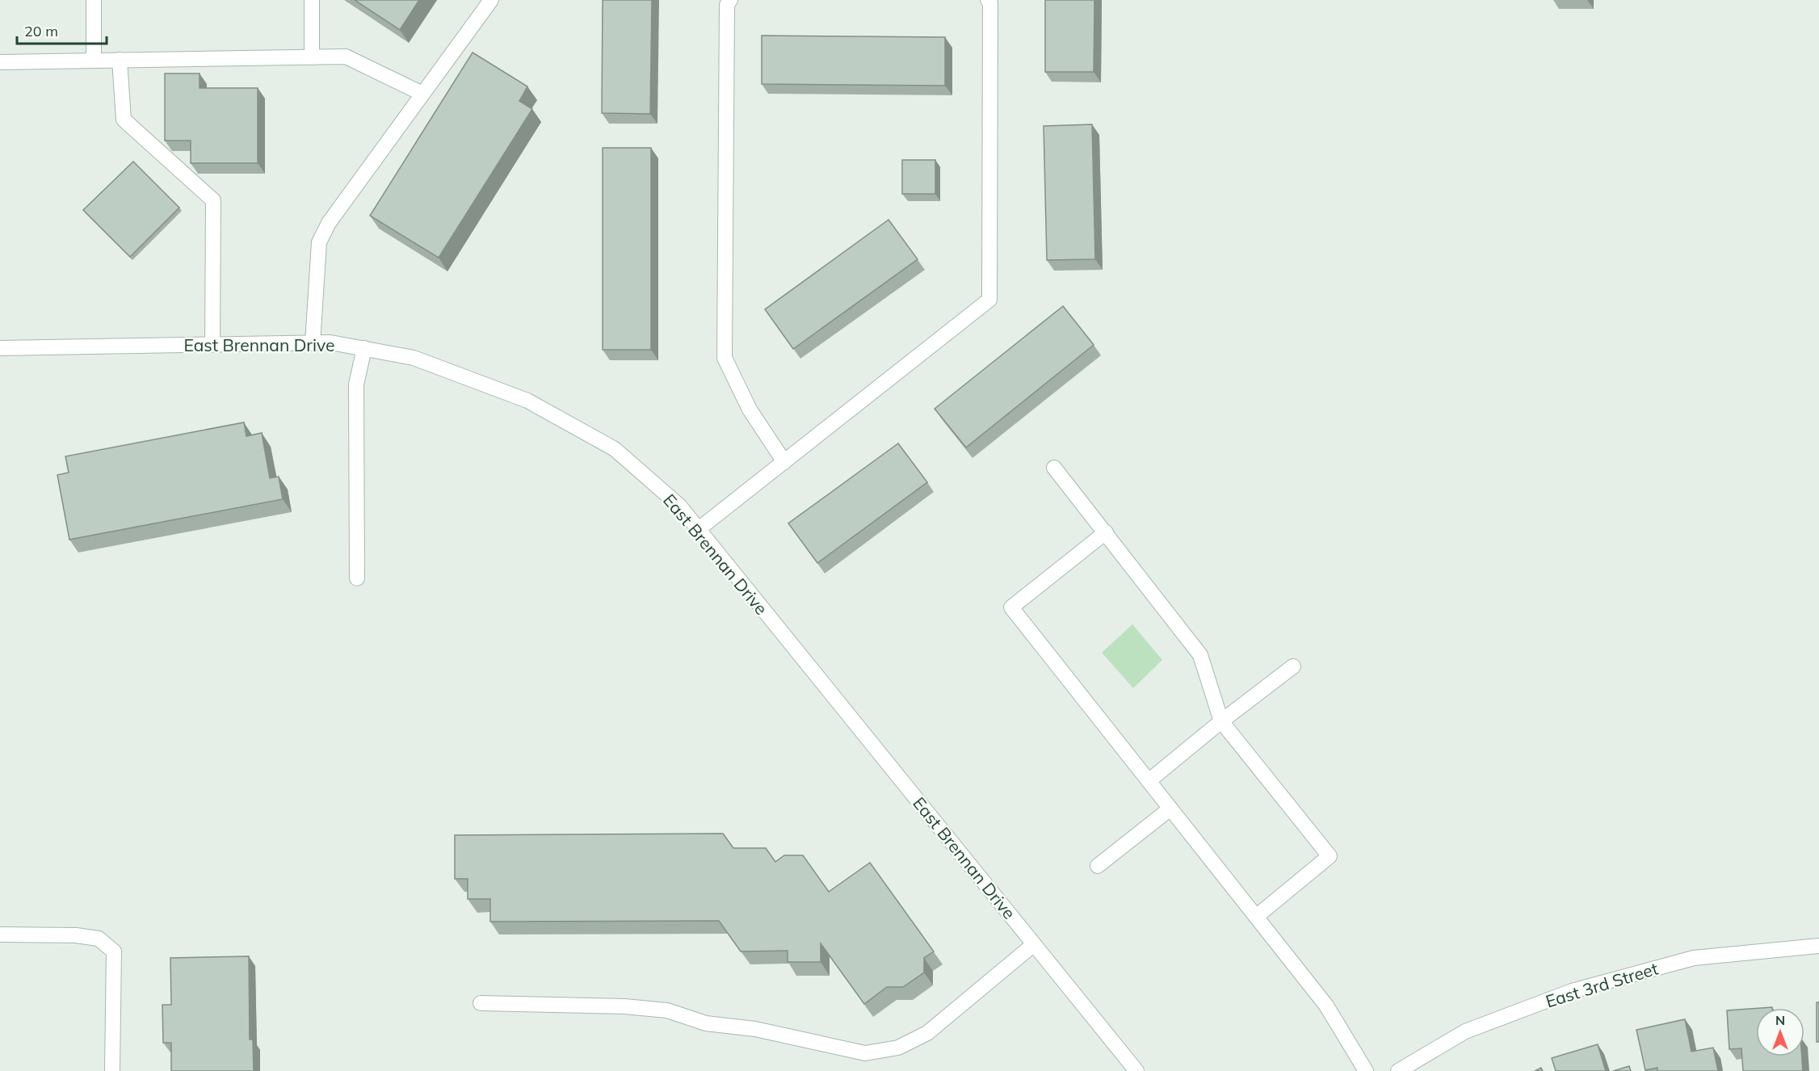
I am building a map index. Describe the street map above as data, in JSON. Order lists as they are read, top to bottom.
{
  "streets": {
    "street": ["East Brennan Drive", "East 3rd Street"]
  },
  "scale_bar": "20 m",
  "north": "top"
}
